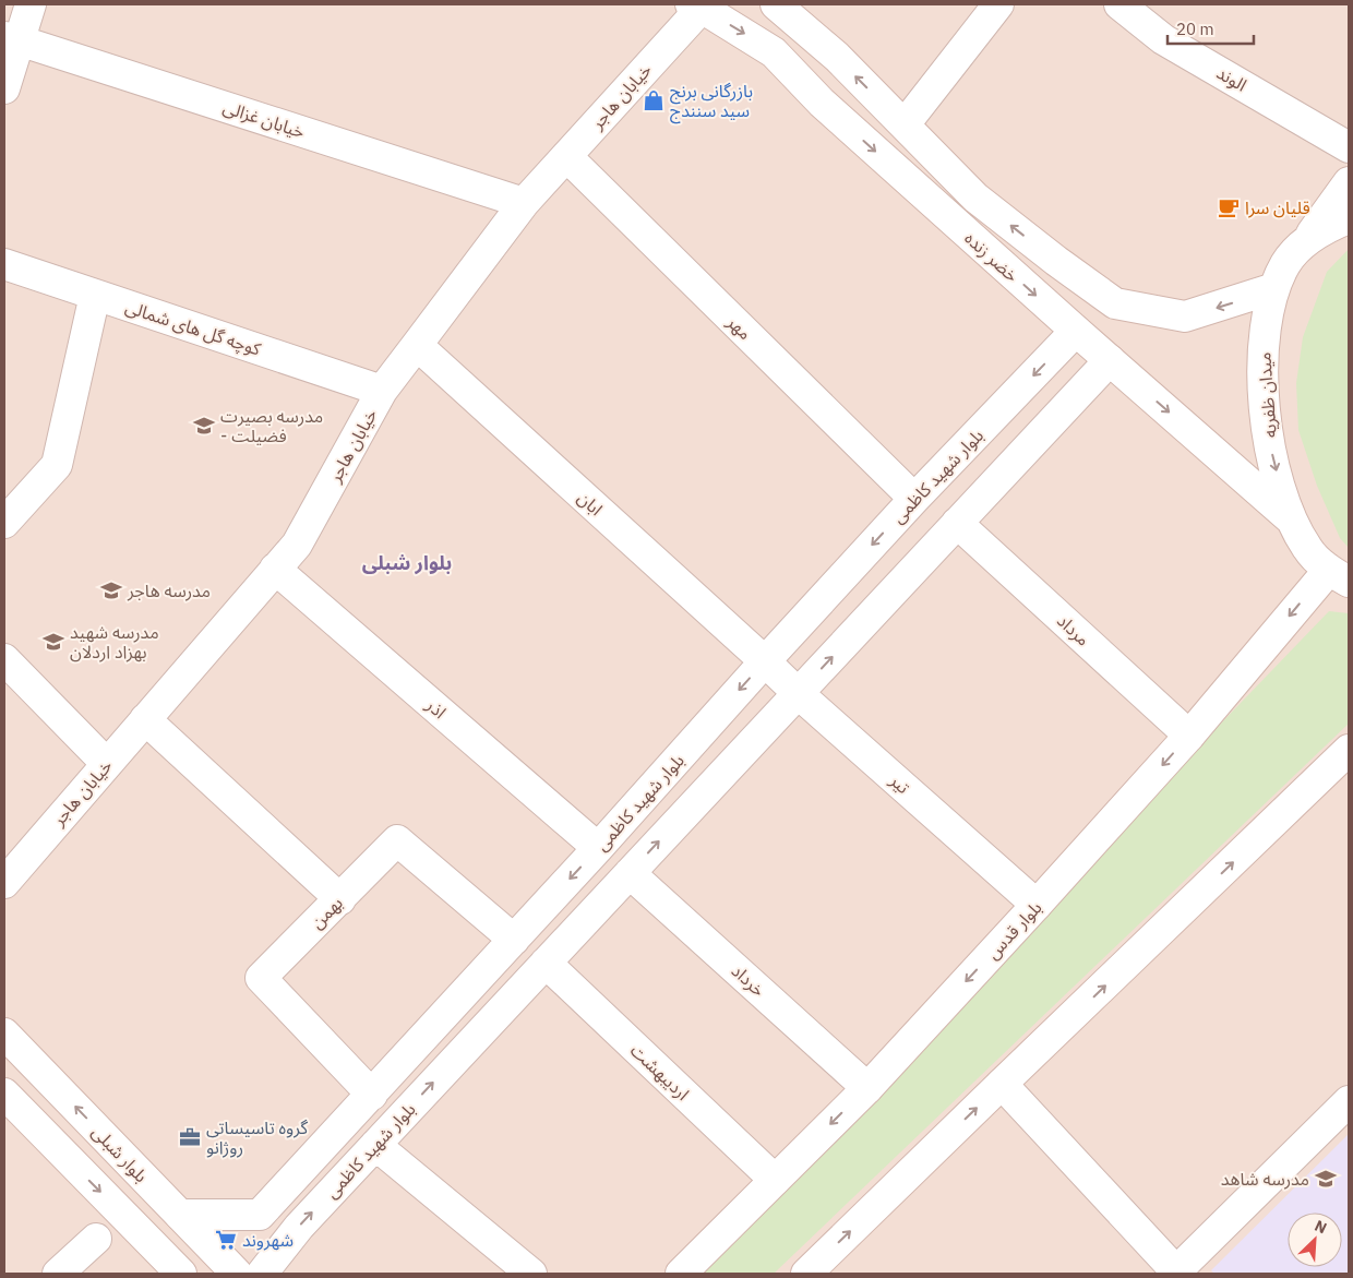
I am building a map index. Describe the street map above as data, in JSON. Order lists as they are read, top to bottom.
{
  "streets": {
    "street": [
      "الوند",
      "خیابان هاجر",
      "خیابان غزالی",
      "خضر زنده",
      "کوچه گل های شمالی",
      "مهر",
      "میدان ظفریه",
      "بلوار شهید کاظمی",
      "ابان",
      "مرداد",
      "اذر",
      "تیر",
      "بهمن",
      "بلوار قدس",
      "خرداد",
      "اردیبهشت",
      "بلوار شبلی"
    ]
  },
  "crossings": [
    ["خیابان هاجر", "خیابان غزالی"],
    ["خیابان هاجر", "خضر زنده"],
    ["خیابان هاجر", "کوچه گل های شمالی"],
    ["خیابان هاجر", "مهر"],
    ["خیابان هاجر", "ابان"],
    ["خیابان هاجر", "اذر"],
    ["خضر زنده", "میدان ظفریه"],
    ["خضر زنده", "بلوار شهید کاظمی"],
    ["مهر", "بلوار شهید کاظمی"],
    ["میدان ظفریه", "بلوار قدس"],
    ["بلوار شهید کاظمی", "ابان"],
    ["بلوار شهید کاظمی", "مرداد"],
    ["بلوار شهید کاظمی", "اذر"],
    ["بلوار شهید کاظمی", "تیر"],
    ["بلوار شهید کاظمی", "بهمن"],
    ["بلوار شهید کاظمی", "خرداد"],
    ["بلوار شهید کاظمی", "اردیبهشت"],
    ["بلوار شهید کاظمی", "بلوار شبلی"],
    ["ابان", "تیر"],
    ["مرداد", "بلوار قدس"],
    ["تیر", "بلوار قدس"],
    ["بلوار قدس", "خرداد"],
    ["بلوار قدس", "اردیبهشت"]
  ],
  "one_way": ["میدان ظفریه"],
  "districts": ["بلوار شبلی"],
  "places": {
    "shop": ["بازرگانی برنج سید سنندج"],
    "cafe": ["قلیان سرا"],
    "school or university": [
      "مدرسه بصیرت - فضیلت",
      "مدرسه هاجر",
      "مدرسه شهید بهزاد اردلان",
      "مدرسه شاهد"
    ],
    "office": ["گروه تاسیساتی روژانو"],
    "supermarket": ["شهروند"]
  },
  "scale_bar": "20 m",
  "north": "top right"
}
